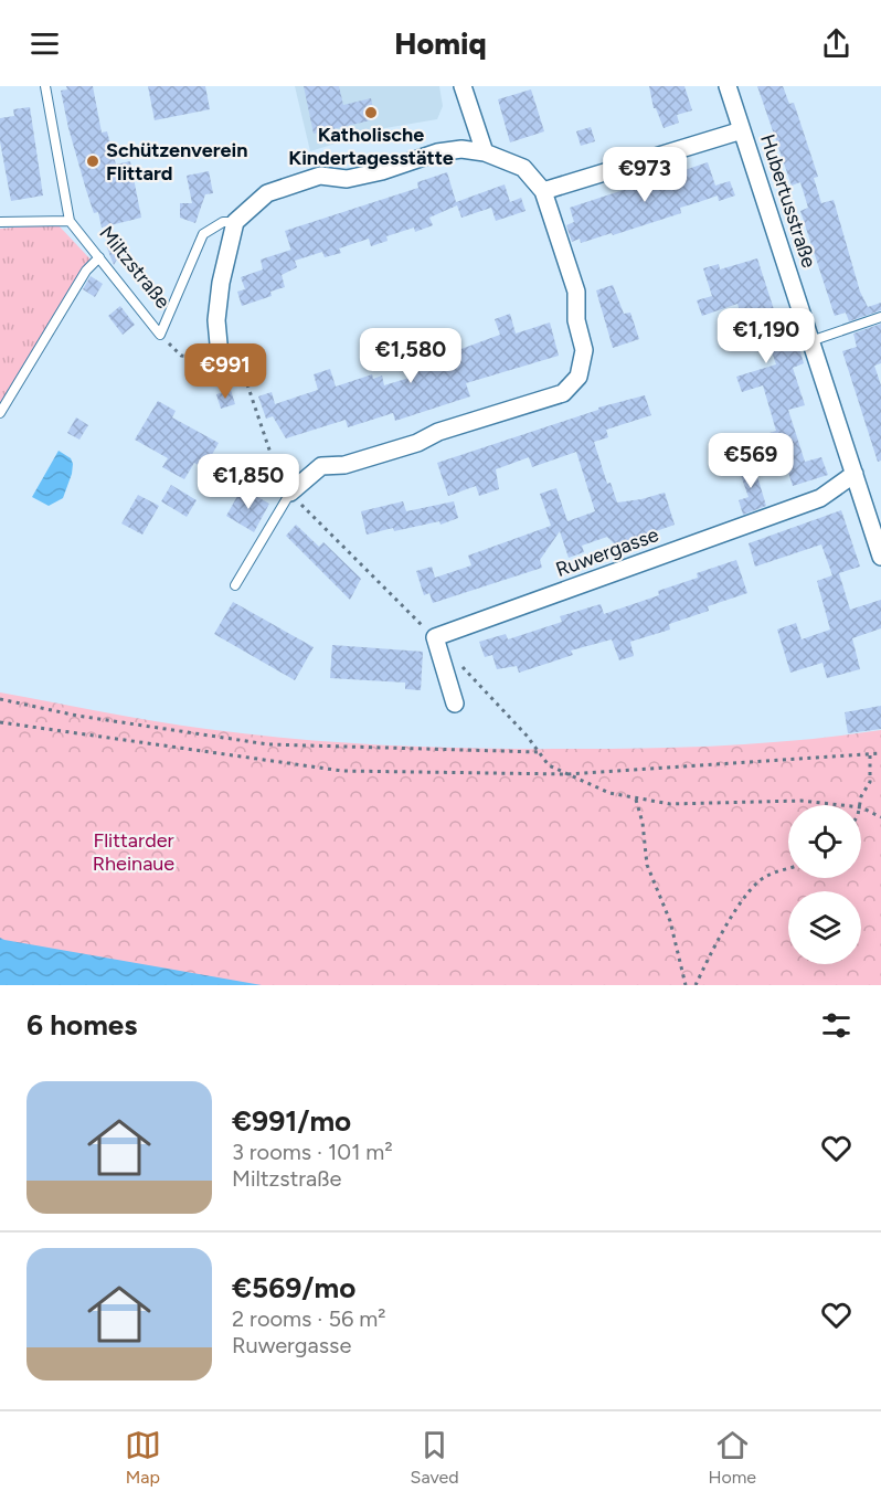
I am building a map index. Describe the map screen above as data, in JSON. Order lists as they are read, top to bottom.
{
  "streets": {
    "street": ["Hubertusstraße", "Miltzstraße", "Ruwergasse"]
  },
  "crossings": [
    ["Hubertusstraße", "Ruwergasse"]
  ],
  "parks": ["Flittarder Rheinaue"],
  "places": ["Katholische Kindertagesstätte", "Schützenverein Flittard"],
  "page": {
    "header": "Homiq",
    "price": [
      "€973",
      "€1,190",
      "€1,580",
      "€991",
      "€569",
      "€1,850"
    ],
    "heading": "6 homes",
    "list": [
      {
        "name": "€991/mo",
        "note": "3 rooms · 101 m² · Miltzstraße"
      },
      {
        "name": "€569/mo",
        "note": "2 rooms · 56 m² · Ruwergasse"
      }
    ],
    "tabs": ["Map", "Saved", "Home"]
  }
}
